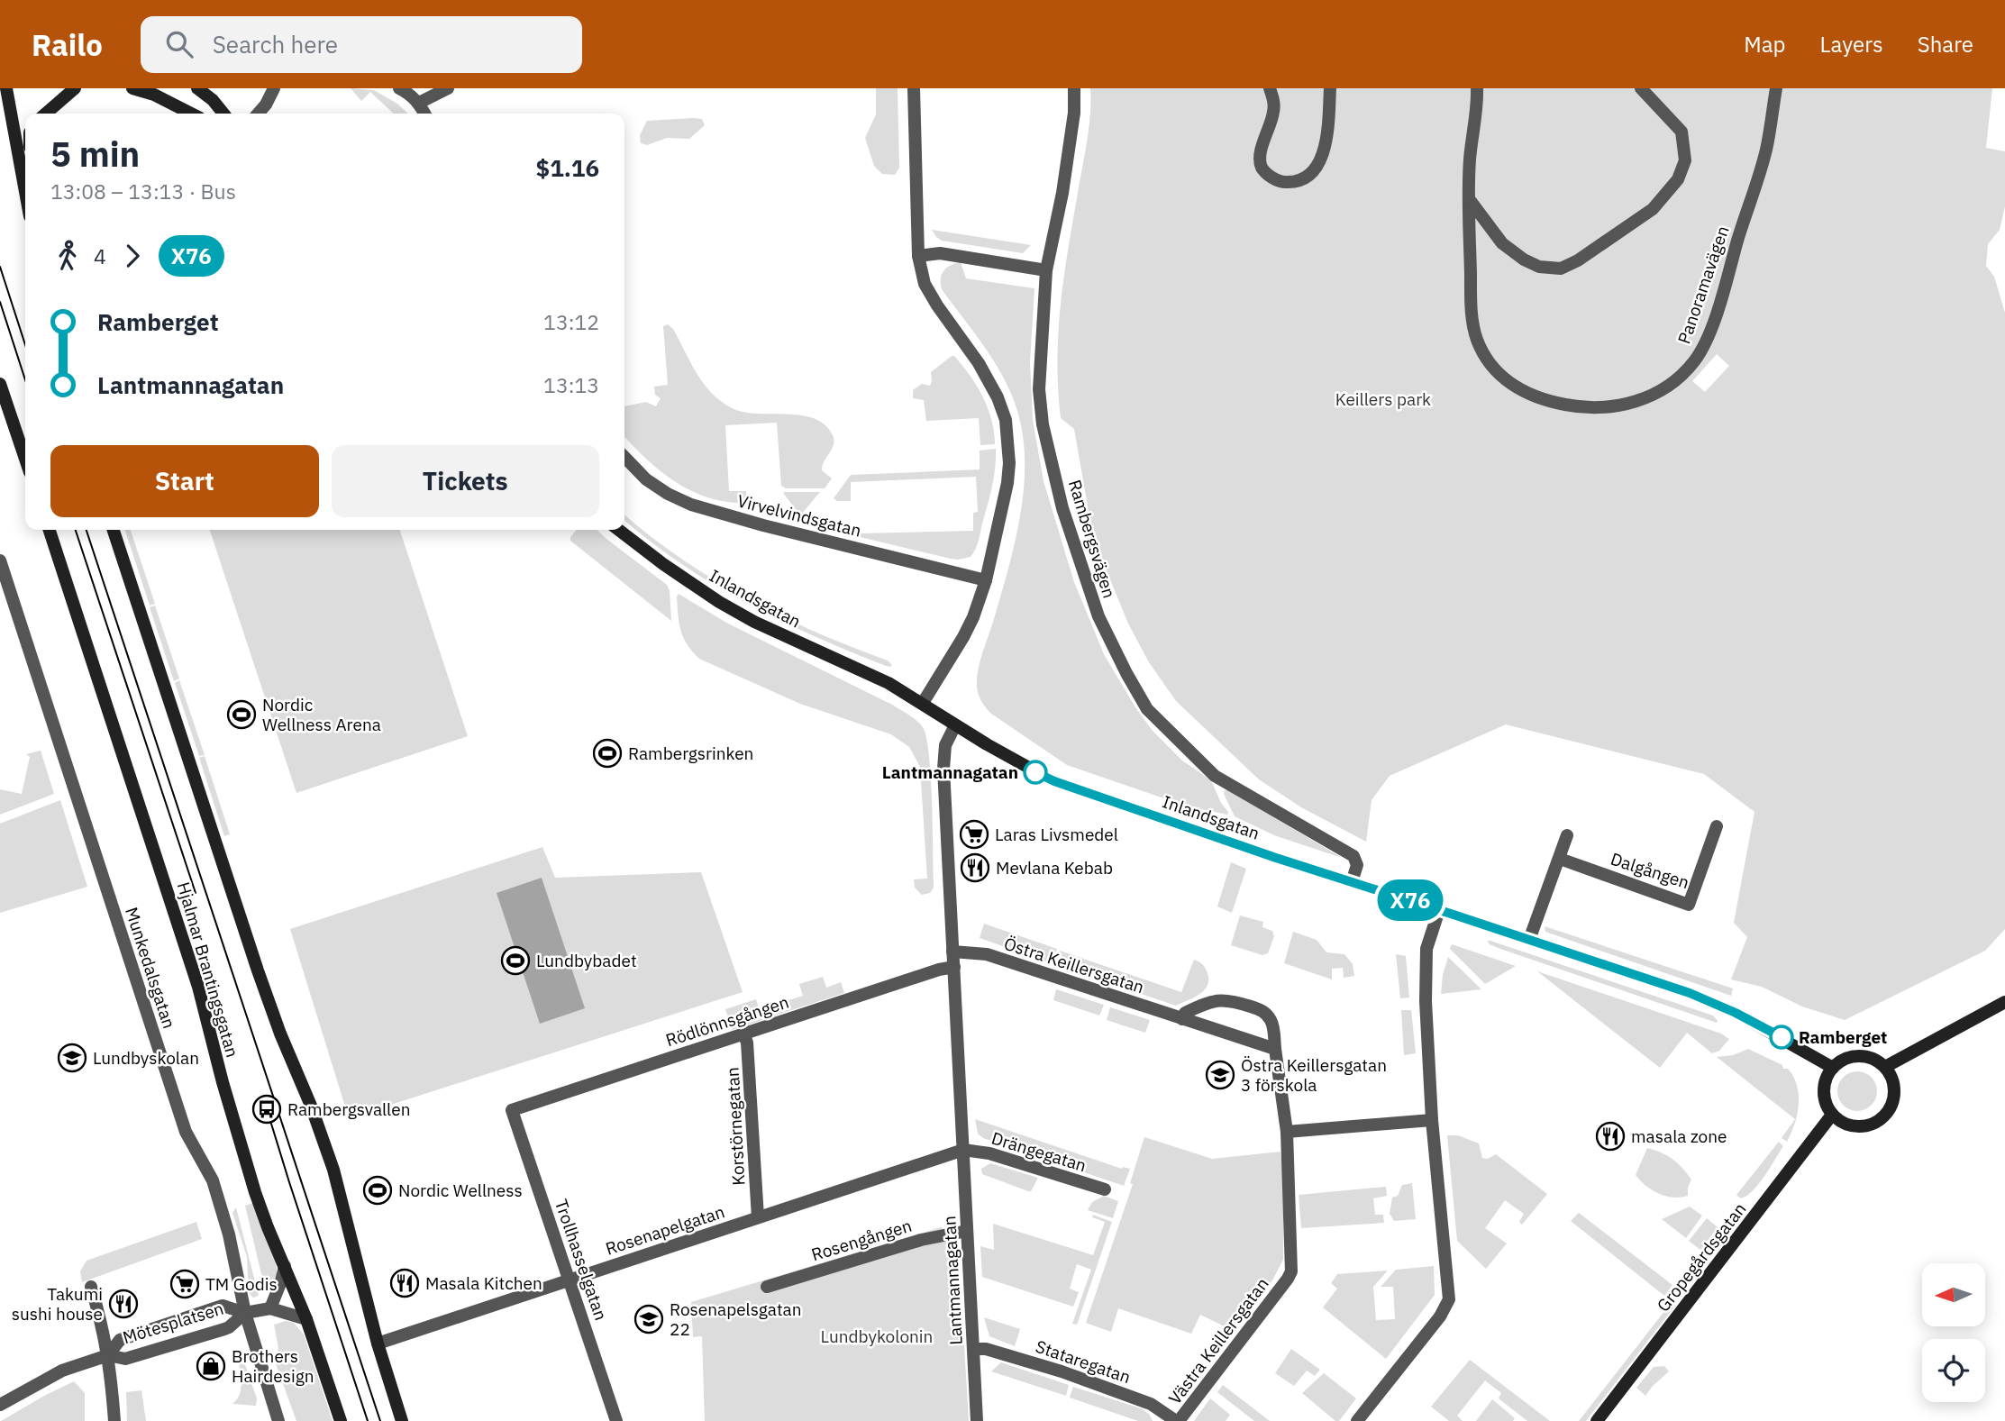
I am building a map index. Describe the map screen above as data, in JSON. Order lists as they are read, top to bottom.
{
  "streets": {
    "street": [
      "Panoramavägen",
      "Virvelvindsgatan",
      "Rambergsvägen",
      "Inlandsgatan",
      "Dalgången",
      "Östra Keillersgatan",
      "Munkedalsgatan",
      "Hjalmar Brantingsgatan",
      "Rödlönnsgången",
      "Korstörnegatan",
      "Drängegatan",
      "Rosenapelgatan",
      "Rosengången",
      "Gropegårdsgatan",
      "Trollhasselgatan",
      "Lantmannagatan",
      "Mötesplatsen",
      "Västra Keillersgatan",
      "Stataregatan"
    ]
  },
  "crossings": [
    ["Rambergsvägen", "Inlandsgatan"],
    ["Inlandsgatan", "Gropegårdsgatan"],
    ["Inlandsgatan", "Lantmannagatan"],
    ["Östra Keillersgatan", "Lantmannagatan"],
    ["Munkedalsgatan", "Mötesplatsen"],
    ["Hjalmar Brantingsgatan", "Mötesplatsen"],
    ["Rödlönnsgången", "Korstörnegatan"],
    ["Rödlönnsgången", "Trollhasselgatan"],
    ["Rödlönnsgången", "Lantmannagatan"],
    ["Korstörnegatan", "Rosenapelgatan"],
    ["Drängegatan", "Rosenapelgatan"],
    ["Drängegatan", "Lantmannagatan"],
    ["Rosenapelgatan", "Trollhasselgatan"],
    ["Rosenapelgatan", "Lantmannagatan"],
    ["Rosengången", "Lantmannagatan"],
    ["Lantmannagatan", "Stataregatan"],
    ["Västra Keillersgatan", "Stataregatan"]
  ],
  "parks": ["Keillers park", "Lundbykolonin"],
  "places": {
    "sports": [
      "Nordic Wellness Arena",
      "Rambergsrinken",
      "Lundbybadet",
      "Nordic Wellness"
    ],
    "other": ["Lantmannagatan", "Ramberget"],
    "supermarket": ["Laras Livsmedel", "TM Godis"],
    "restaurant": [
      "Mevlana Kebab",
      "masala zone",
      "Masala Kitchen",
      "Takumi sushi house"
    ],
    "school or university": ["Lundbyskolan", "Östra Keillersgatan 3 förskola", "Rosenapelsgatan 22"],
    "bus stop": ["Rambergsvallen"],
    "shop": ["Brothers Hairdesign"]
  },
  "lines": ["bus line X76"],
  "north": "left",
  "page": {
    "header": "Railo",
    "search": "Search here",
    "nav": ["Map", "Layers", "Share"],
    "on_map": "X76",
    "heading": ["5 min", "13:08 – 13:13 · Bus", "$1.16"],
    "legs": ["4", "X76"],
    "list": [
      {
        "name": "Ramberget",
        "value": "13:12"
      },
      {
        "name": "Lantmannagatan",
        "value": "13:13"
      }
    ],
    "buttons": ["Start", "Tickets"]
  }
}
